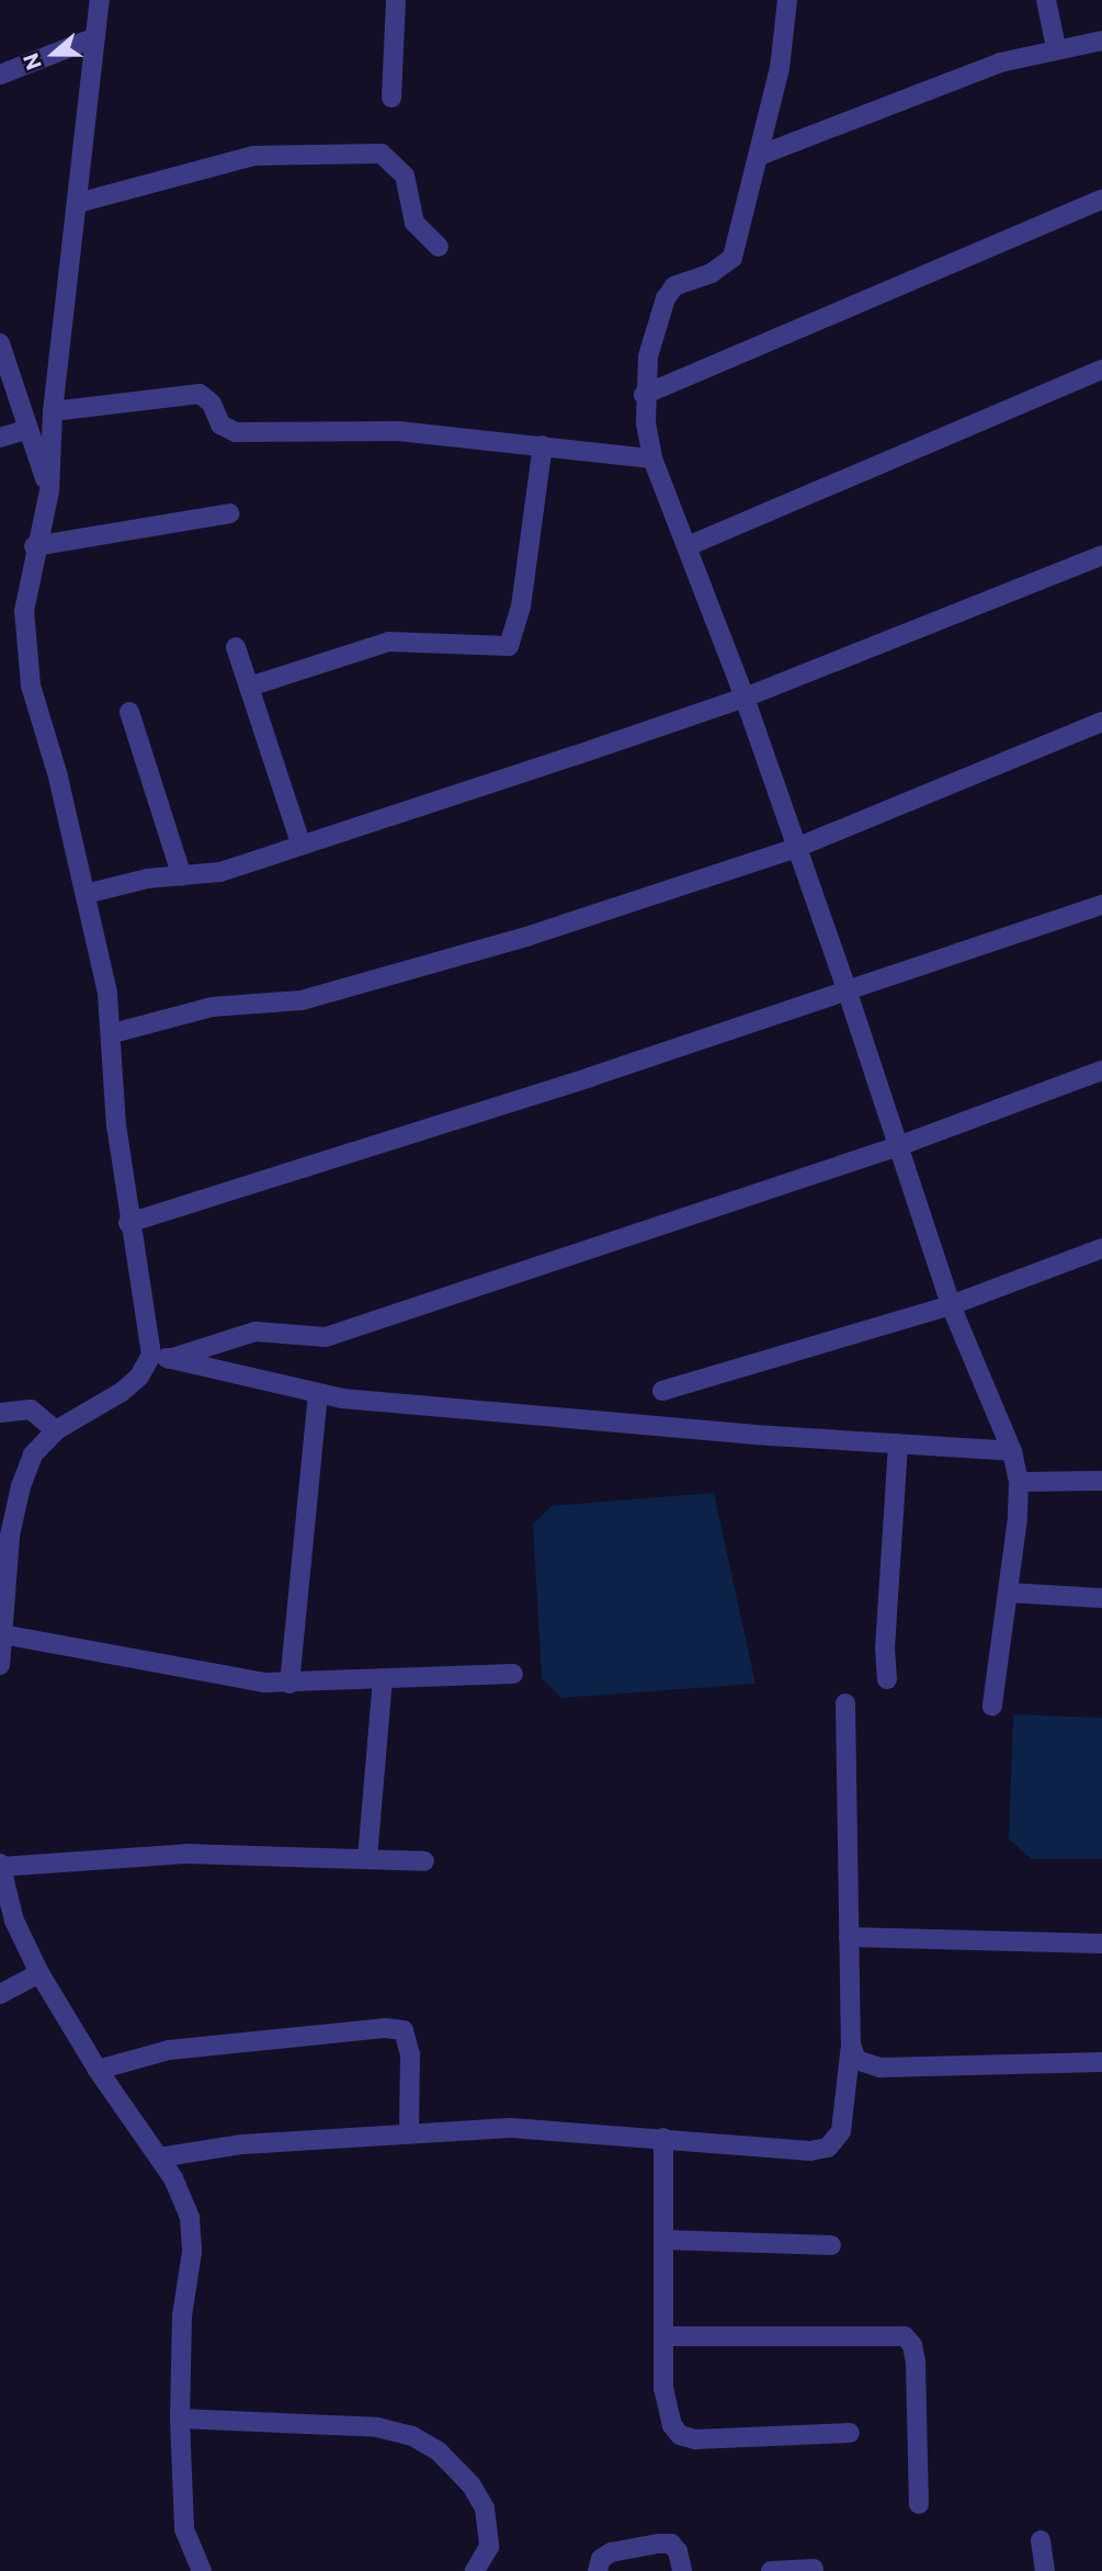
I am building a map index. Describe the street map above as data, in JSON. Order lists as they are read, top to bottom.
{
  "north": "left"
}
